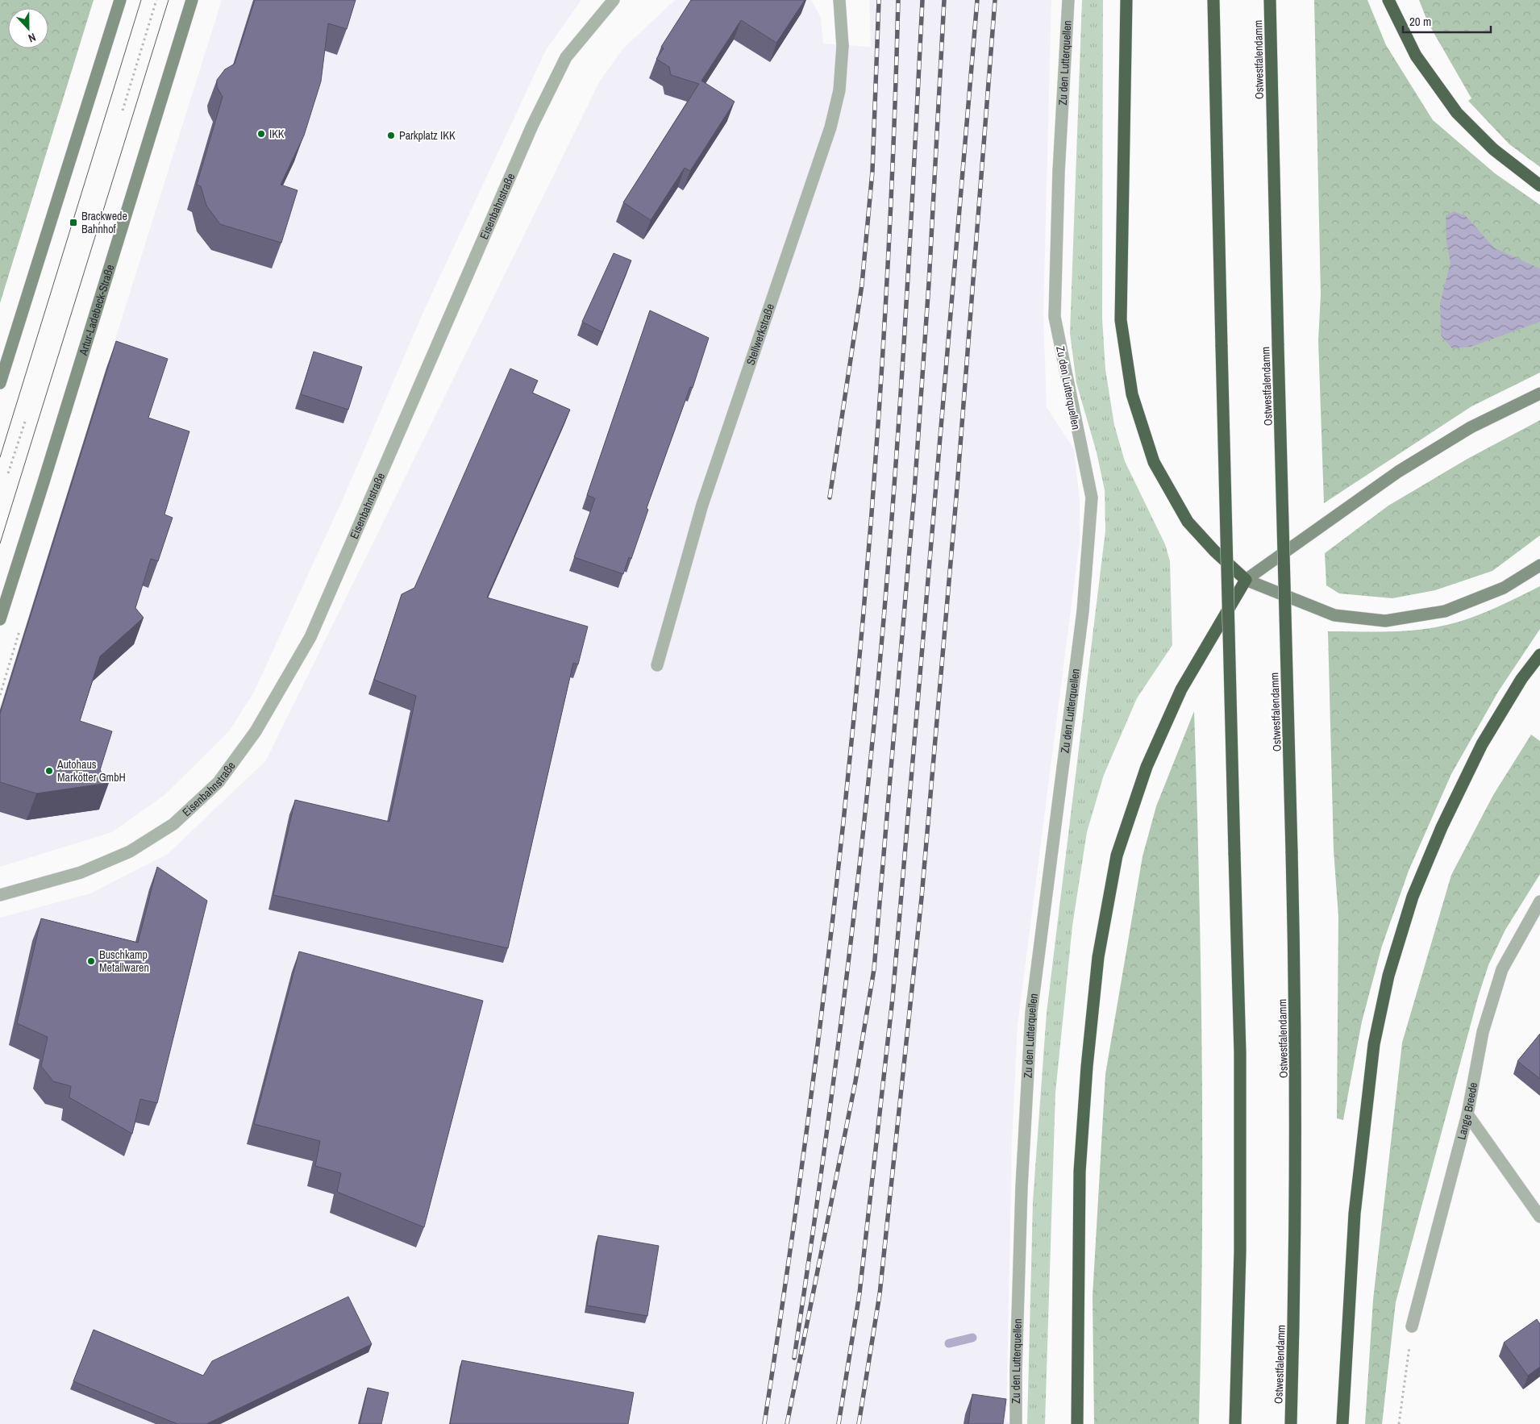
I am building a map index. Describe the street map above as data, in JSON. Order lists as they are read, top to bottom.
{
  "streets": {
    "highway": ["Ostwestfalendamm"],
    "street": [
      "Zu den Lutterquellen",
      "Eisenbahnstraße",
      "Artur-Ladebeck-Straße",
      "Stellwerkstraße",
      "Lange Breede"
    ]
  },
  "places": {
    "other": [
      "IKK",
      "Parkplatz IKK",
      "Autohaus Markötter GmbH",
      "Buschkamp Metallwaren"
    ],
    "transit": ["Brackwede Bahnhof"]
  },
  "scale_bar": "20 m",
  "north": "bottom"
}
